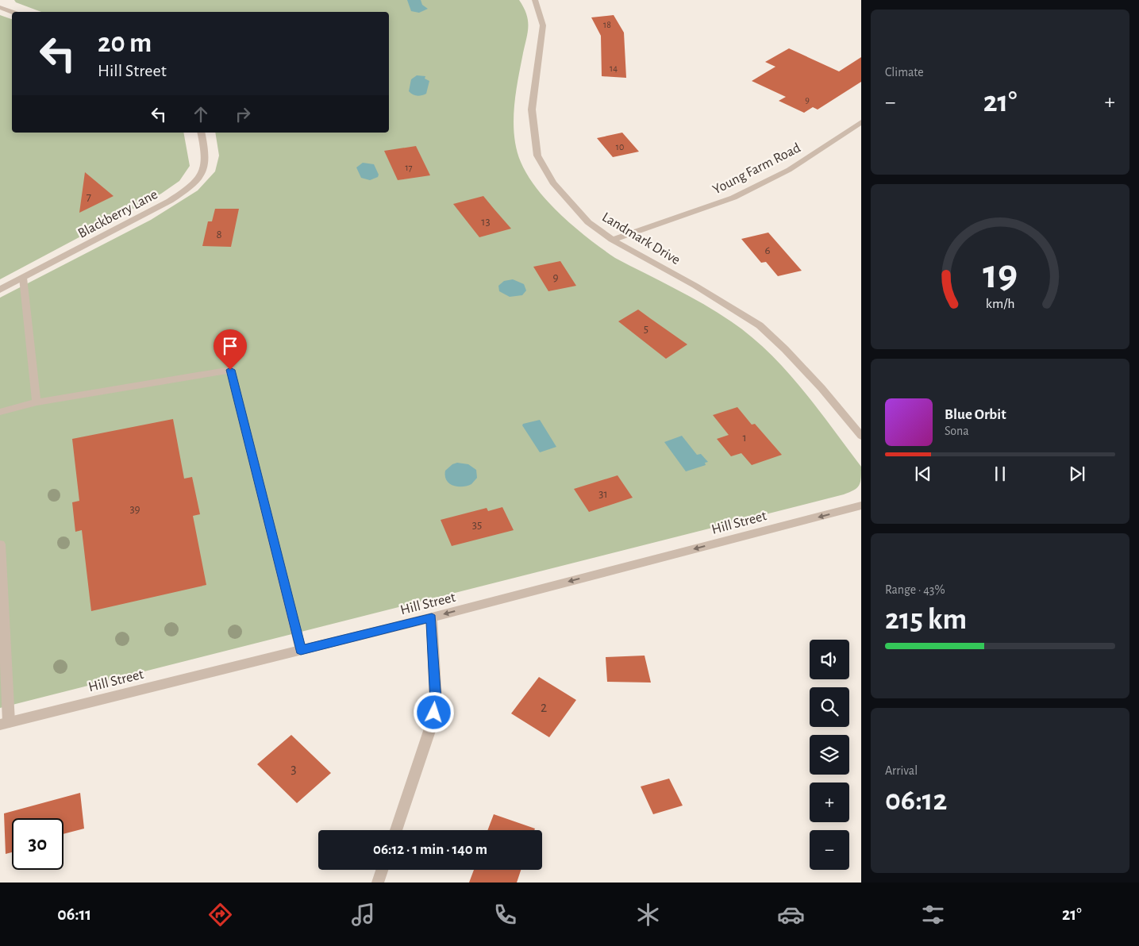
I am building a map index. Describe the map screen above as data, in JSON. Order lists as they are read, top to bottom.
{
  "streets": {
    "street": [
      "Young Farm Road",
      "Blackberry Lane",
      "Landmark Drive",
      "Hill Street"
    ]
  },
  "crossings": [
    ["Young Farm Road", "Landmark Drive"]
  ],
  "one_way": ["Hill Street"],
  "house_numbers": [
    "18",
    "14",
    "9",
    "10",
    "17",
    "7",
    "13",
    "8",
    "6",
    "9",
    "5",
    "1",
    "31",
    "39",
    "35",
    "2",
    "3"
  ],
  "page": {
    "tile": [
      "Climate",
      ["Range · 43%", "215 km"],
      ["Arrival", "06:12"]
    ],
    "turn": ["20 m", "Hill Street"],
    "heat": ["−", "21°", "+"],
    "song": ["Blue Orbit", "Sona"],
    "map_buttons": ["+", "−"],
    "limit": "30",
    "trip": "06:12 · 1 min · 140 m",
    "tabs": ["06:11", "21°"],
    "gauge": ["19", "km/h"]
  }
}
